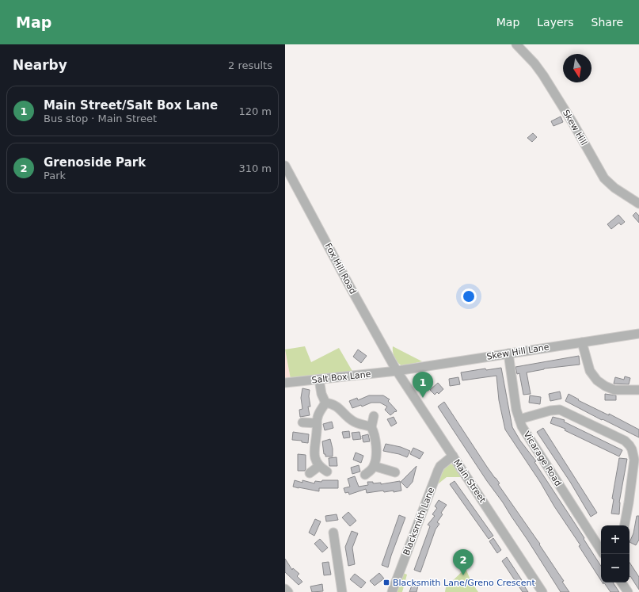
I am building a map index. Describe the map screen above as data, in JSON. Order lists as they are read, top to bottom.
{
  "streets": {
    "street": [
      "Skew Hill",
      "Fox Hill Road",
      "Skew Hill Lane",
      "Salt Box Lane",
      "Vicarage Road",
      "Main Street",
      "Blacksmith Lane"
    ]
  },
  "crossings": [
    ["Fox Hill Road", "Skew Hill Lane"],
    ["Fox Hill Road", "Salt Box Lane"],
    ["Fox Hill Road", "Main Street"],
    ["Skew Hill Lane", "Salt Box Lane"],
    ["Skew Hill Lane", "Vicarage Road"],
    ["Skew Hill Lane", "Main Street"],
    ["Salt Box Lane", "Main Street"],
    ["Main Street", "Blacksmith Lane"]
  ],
  "places": {
    "transit": ["Blacksmith Lane/Greno Crescent"]
  },
  "north": "bottom",
  "page": {
    "header": "Map",
    "nav": ["Map", "Layers", "Share"],
    "heading": ["Nearby", "2 results"],
    "list": [
      {
        "mark": "1",
        "name": "Main Street/Salt Box Lane",
        "note": "Bus stop · Main Street",
        "value": "120 m"
      },
      {
        "mark": "2",
        "name": "Grenoside Park",
        "note": "Park",
        "value": "310 m"
      }
    ],
    "pins": ["1", "2"],
    "map_buttons": ["+", "−"]
  }
}
